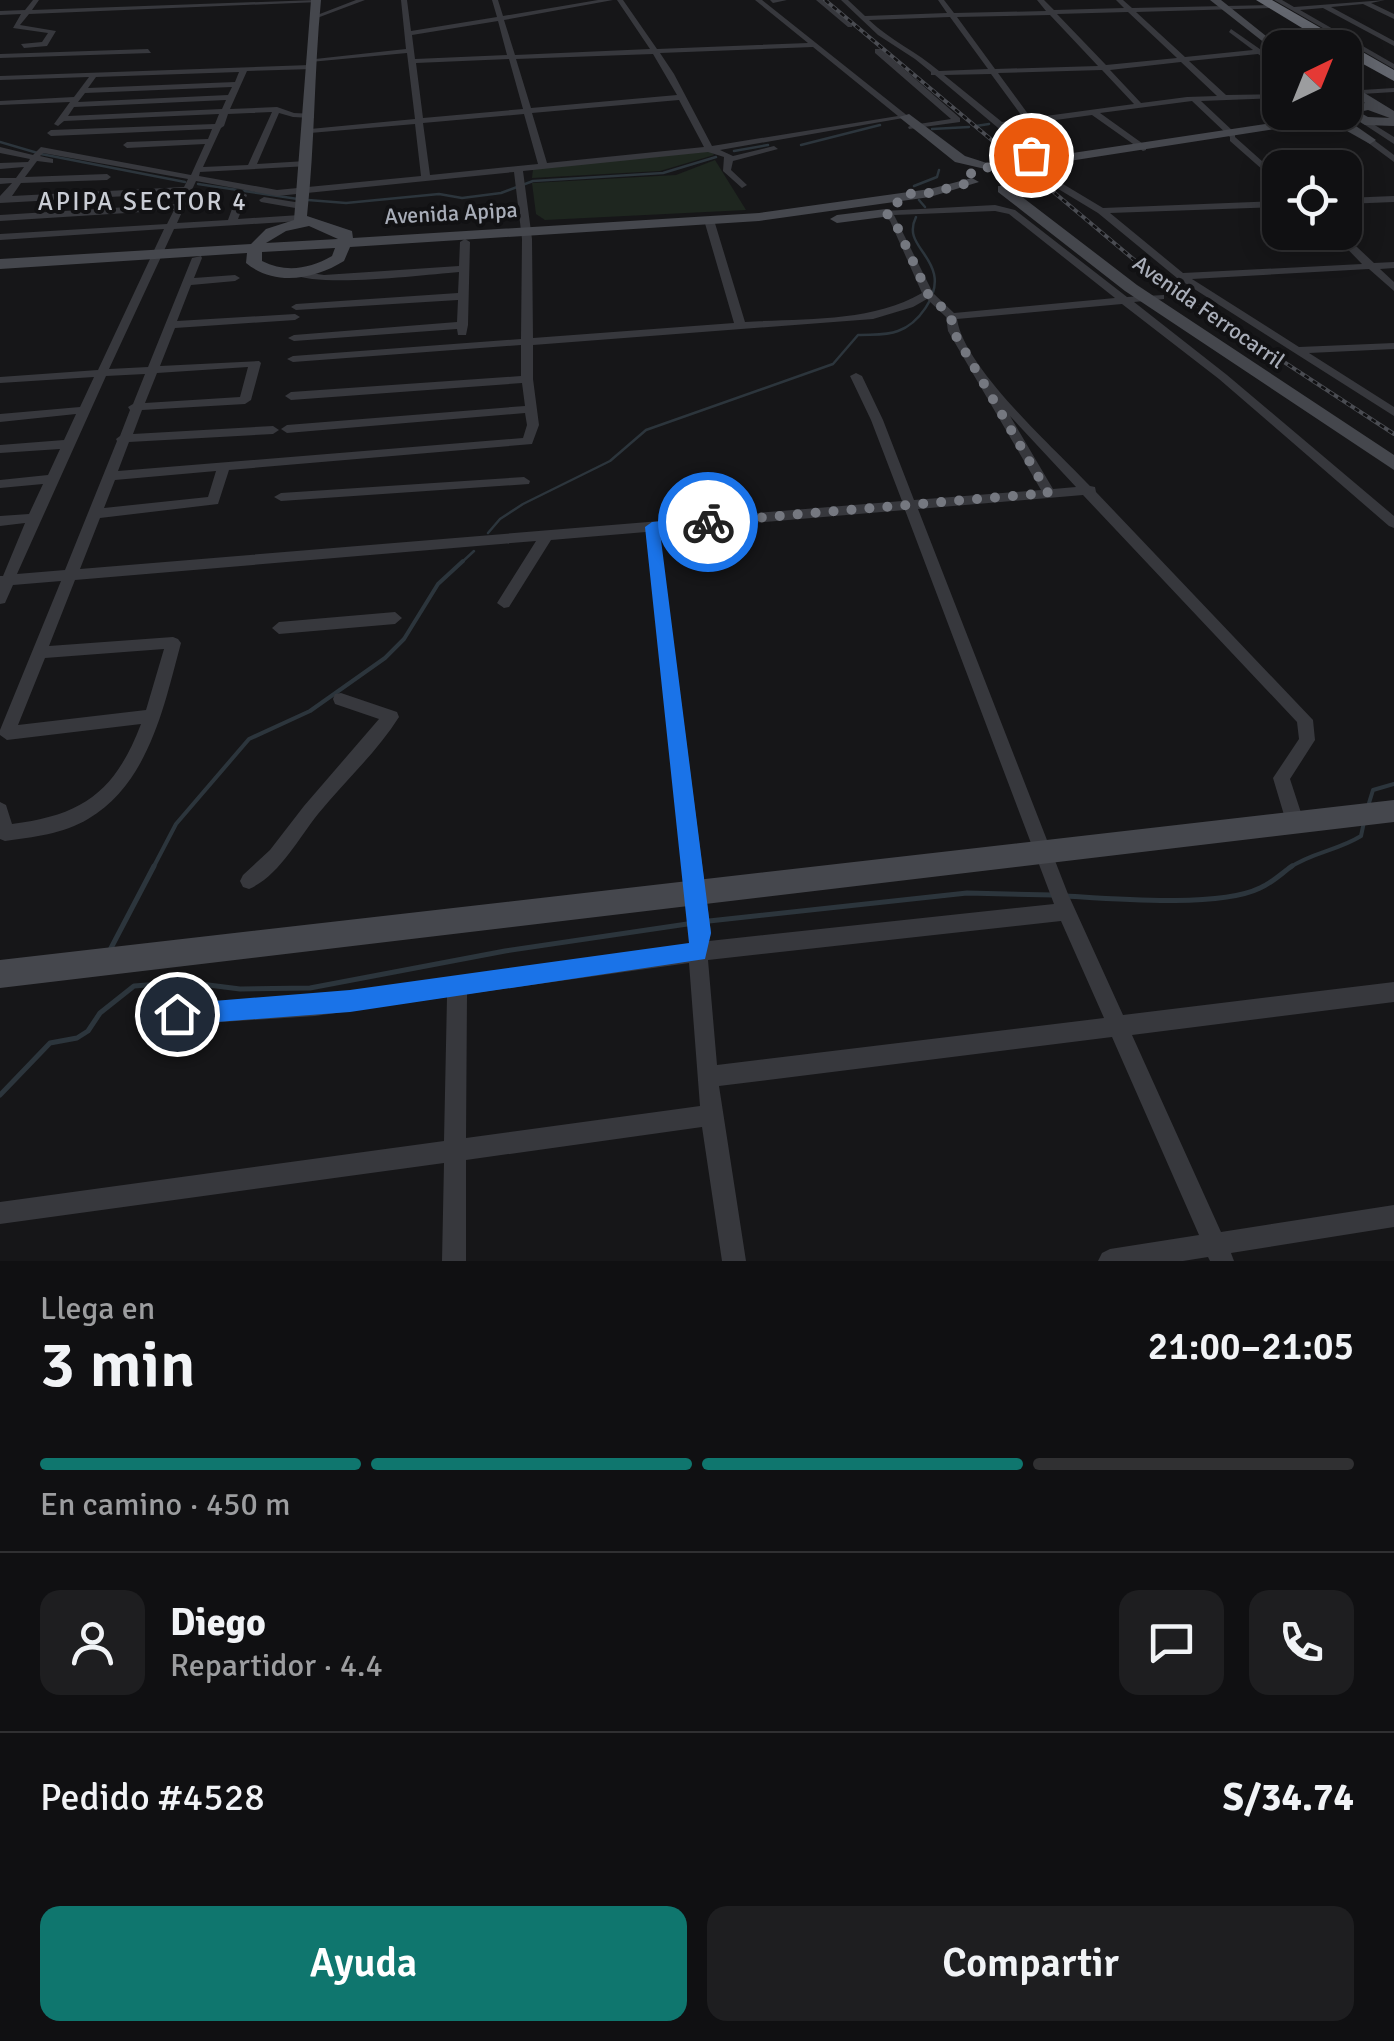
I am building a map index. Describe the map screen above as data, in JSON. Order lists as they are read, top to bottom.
{
  "streets": {
    "street": ["Avenida Apipa", "Avenida Ferrocarril"]
  },
  "districts": ["APIPA SECTOR 4"],
  "north": "top right",
  "page": {
    "heading": ["3 min", "Llega en", "21:00–21:05"],
    "panel": [
      "Diego",
      "Repartidor · 4.4",
      "Pedido #4528",
      "S/34.74"
    ],
    "bar": "En camino · 450 m",
    "buttons": ["Ayuda", "Compartir"]
  }
}
